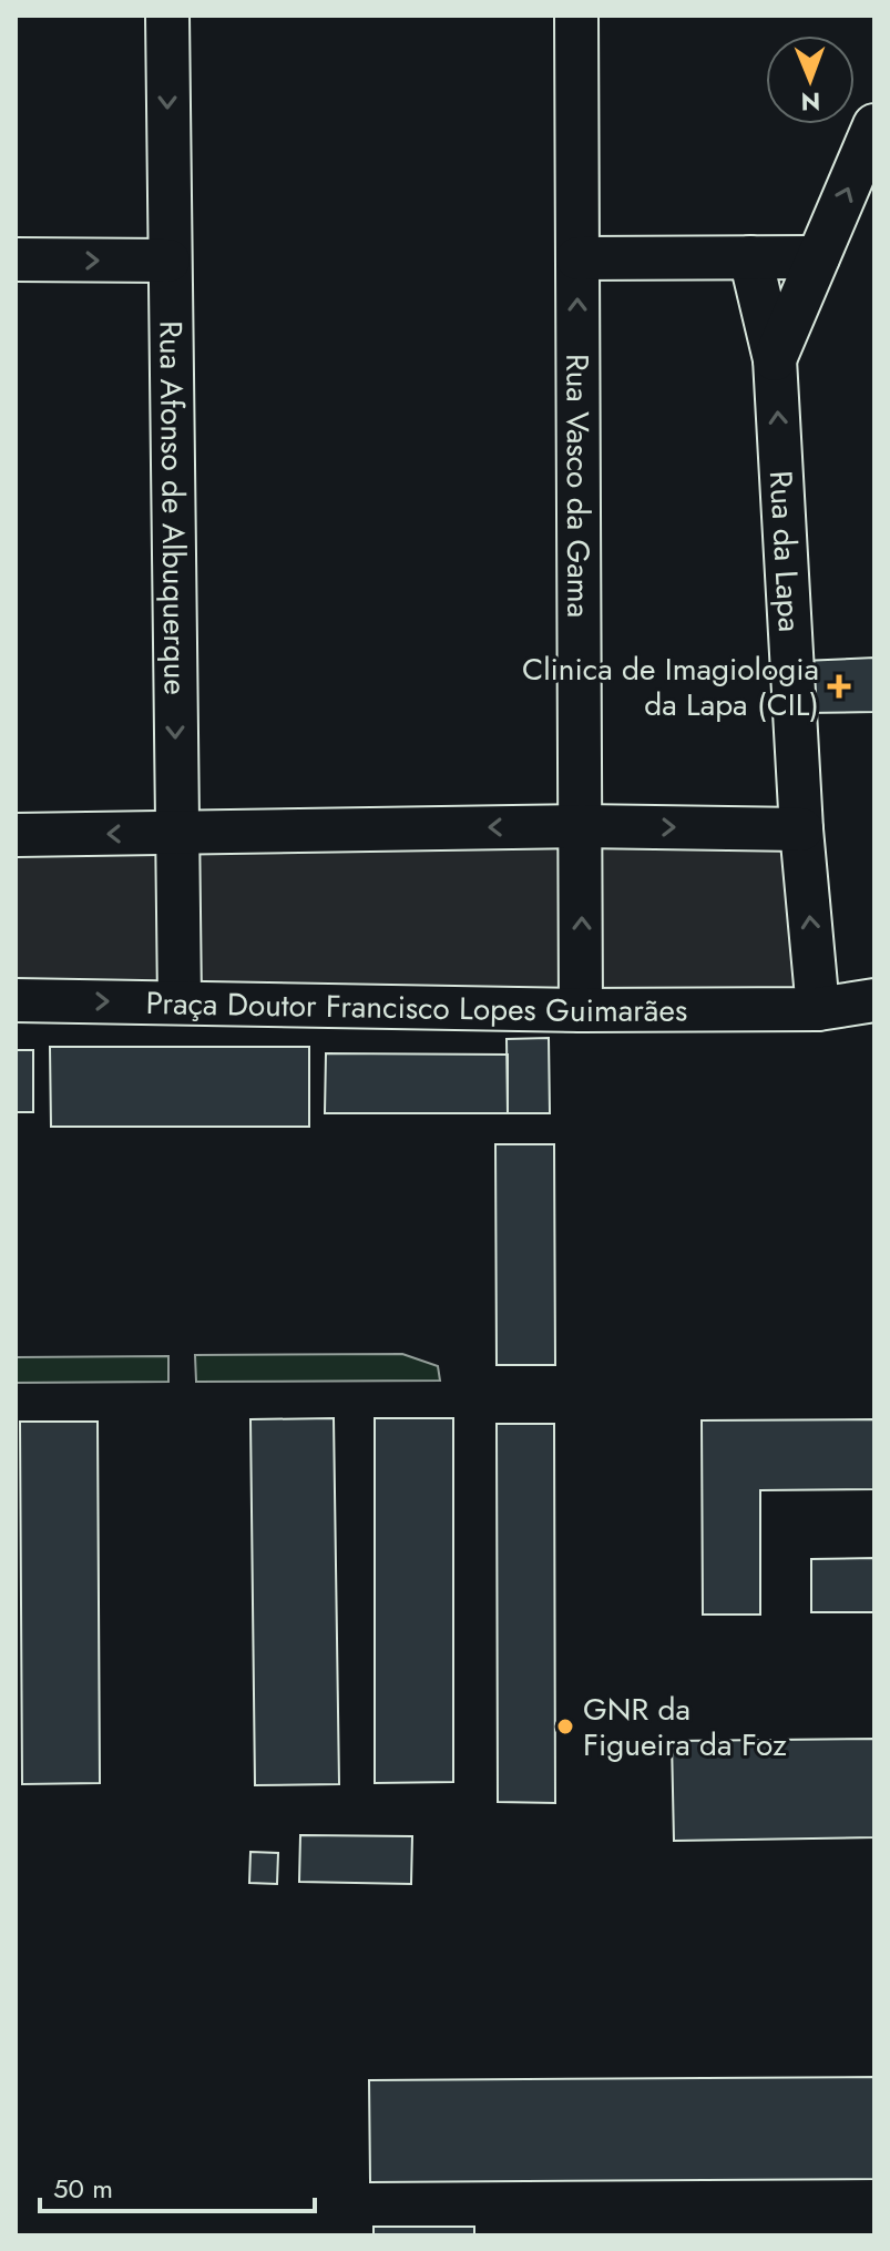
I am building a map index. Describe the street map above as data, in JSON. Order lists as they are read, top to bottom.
{
  "streets": {
    "street": [
      "Rua Vasco da Gama",
      "Rua Afonso de Albuquerque",
      "Rua da Lapa",
      "Praça Doutor Francisco Lopes Guimarães"
    ]
  },
  "crossings": [
    ["Rua Vasco da Gama", "Praça Doutor Francisco Lopes Guimarães"],
    ["Rua Afonso de Albuquerque", "Praça Doutor Francisco Lopes Guimarães"],
    ["Rua da Lapa", "Praça Doutor Francisco Lopes Guimarães"]
  ],
  "one_way": ["Rua Vasco da Gama", "Rua Afonso de Albuquerque", "Rua da Lapa"],
  "places": {
    "health": ["Clinica de Imagiologia da Lapa (CIL)"],
    "other": ["GNR da Figueira da Foz"]
  },
  "scale_bar": "50 m",
  "north": "bottom"
}
